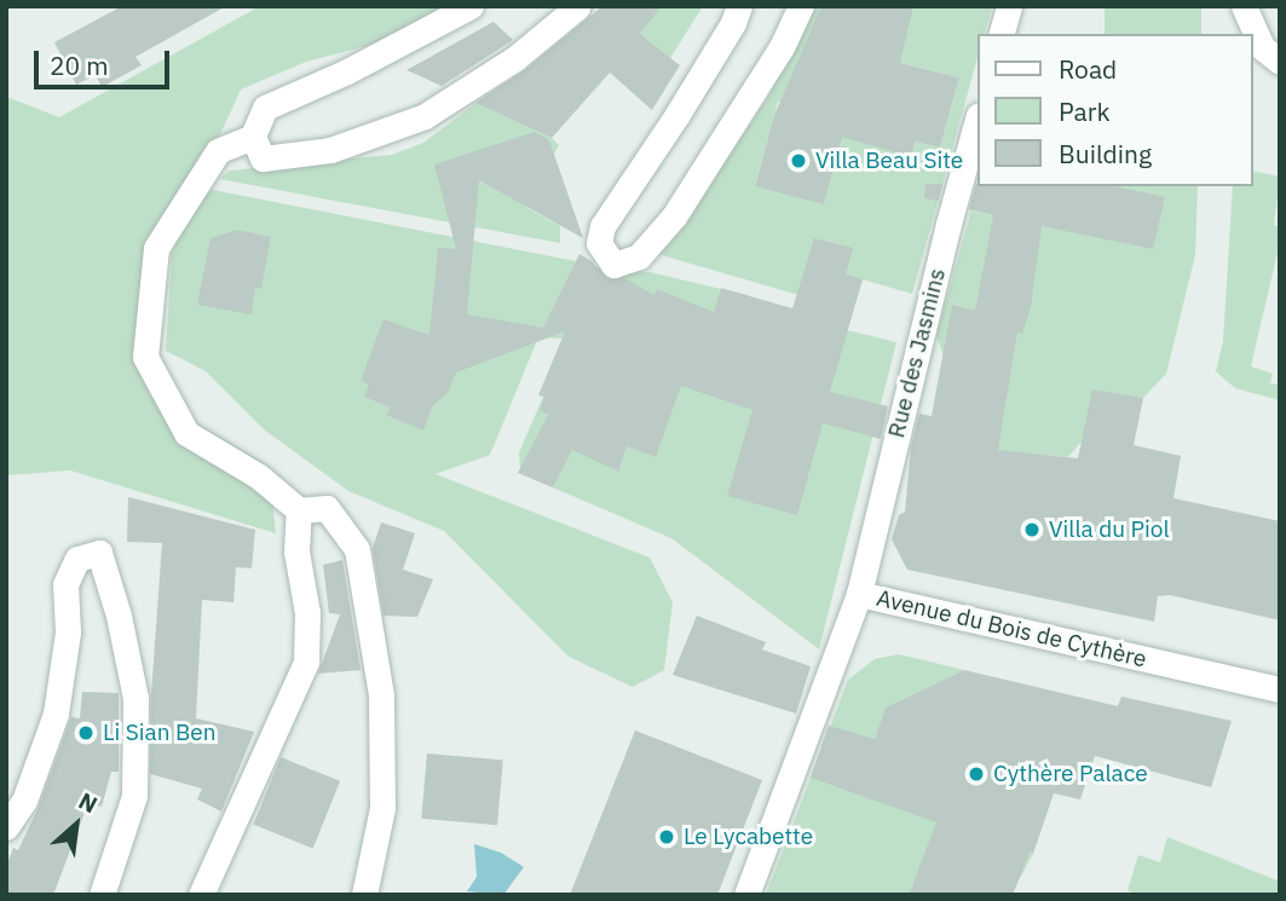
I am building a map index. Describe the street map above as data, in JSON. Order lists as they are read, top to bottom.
{
  "streets": {
    "street": ["Rue des Jasmins", "Avenue du Bois de Cythère"]
  },
  "crossings": [
    ["Rue des Jasmins", "Avenue du Bois de Cythère"]
  ],
  "places": [
    "Villa Beau Site",
    "Villa du Piol",
    "Li Sian Ben",
    "Cythère Palace",
    "Le Lycabette"
  ],
  "legend": ["Road", "Park", "Building"],
  "scale_bar": "20 m",
  "north": "top right"
}
